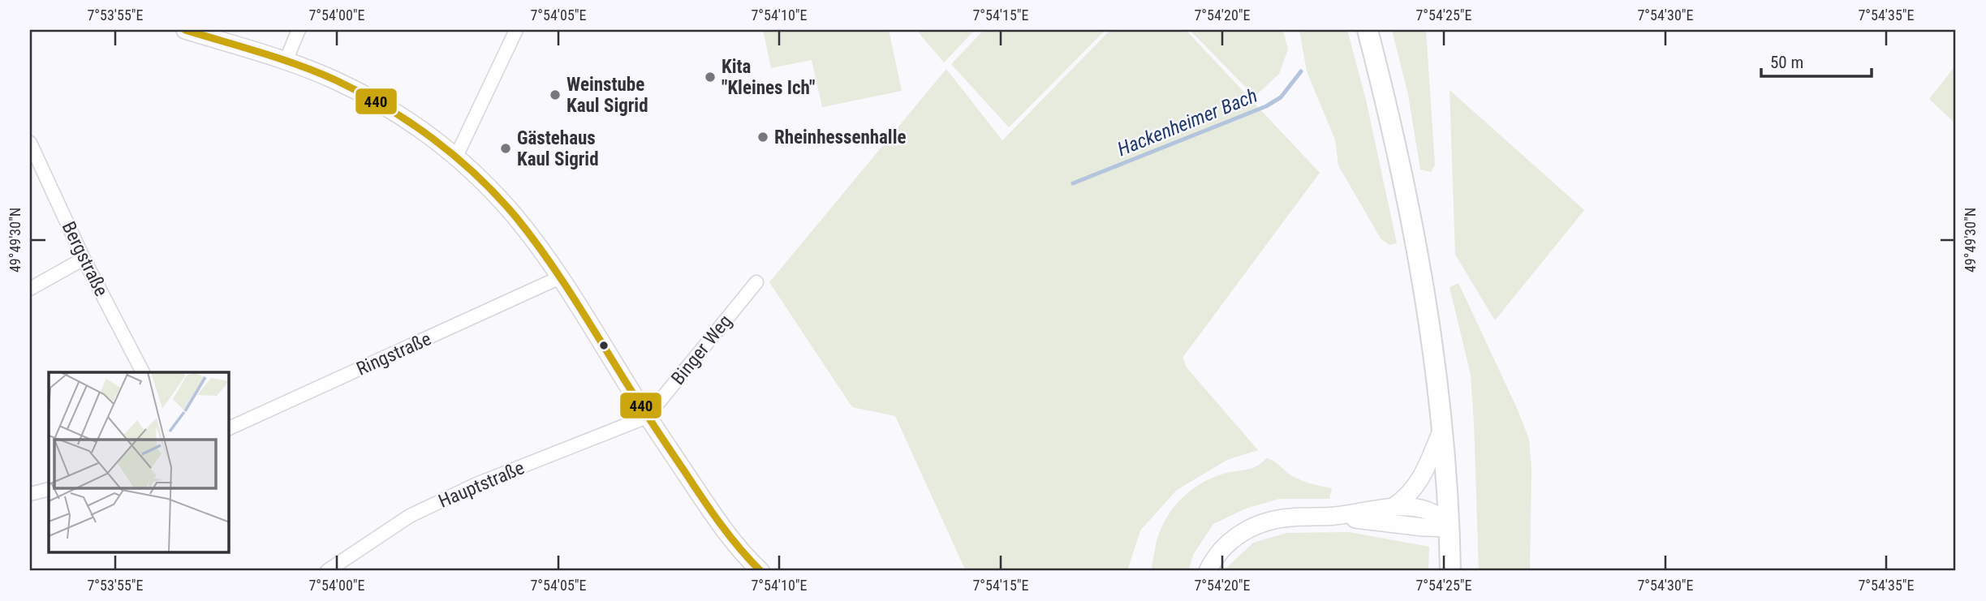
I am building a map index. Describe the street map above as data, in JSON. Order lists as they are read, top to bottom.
{
  "streets": {
    "street": [
      "Bergstraße",
      "Binger Weg",
      "Ringstraße",
      "Hauptstraße"
    ]
  },
  "crossings": [
    ["Binger Weg", "Hauptstraße"]
  ],
  "water": ["Hackenheimer Bach"],
  "places": [
    "Kita \"Kleines Ich\"",
    "Weinstube Kaul Sigrid",
    "Rheinhessenhalle",
    "Gästehaus Kaul Sigrid"
  ],
  "lines": ["transit line 440"],
  "scale_bar": "50 m",
  "coordinates": [
    "7°53'55\"E",
    "7°54'00\"E",
    "7°54'05\"E",
    "7°54'10\"E",
    "7°54'15\"E",
    "7°54'20\"E",
    "7°54'25\"E",
    "7°54'30\"E",
    "7°54'35\"E",
    "49°49'30\"N"
  ]
}
